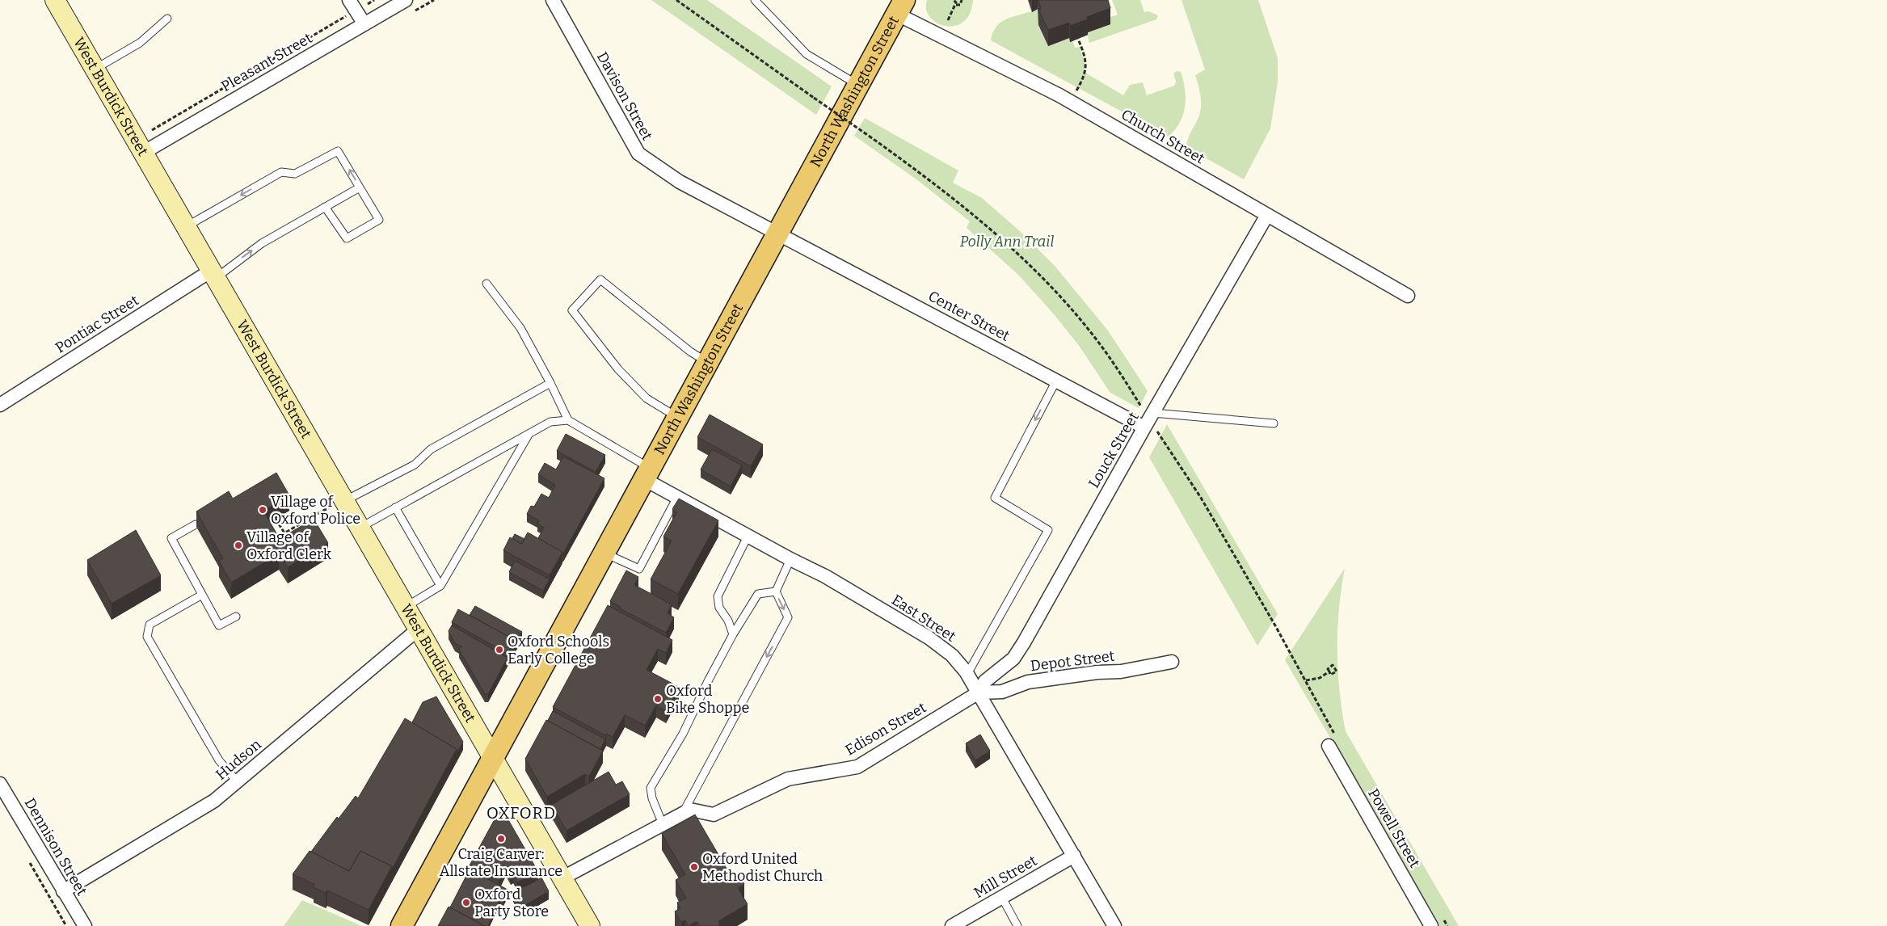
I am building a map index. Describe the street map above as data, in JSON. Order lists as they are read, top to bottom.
{
  "streets": {
    "main road": ["North Washington Street"],
    "street": [
      "Pleasant Street",
      "West Burdick Street",
      "Davison Street",
      "Church Street",
      "Center Street",
      "Pontiac Street",
      "Louck Street",
      "East Street",
      "Depot Street",
      "Edison Street",
      "Hudson",
      "Powell Street",
      "Dennison Street",
      "Mill Street"
    ]
  },
  "crossings": [
    ["Pleasant Street", "West Burdick Street"],
    ["North Washington Street", "West Burdick Street"],
    ["North Washington Street", "Davison Street"],
    ["North Washington Street", "Church Street"],
    ["North Washington Street", "Center Street"],
    ["North Washington Street", "East Street"],
    ["West Burdick Street", "Pontiac Street"],
    ["West Burdick Street", "Edison Street"],
    ["West Burdick Street", "Hudson"],
    ["Davison Street", "Center Street"],
    ["Church Street", "Louck Street"],
    ["Center Street", "Louck Street"],
    ["Louck Street", "East Street"],
    ["Louck Street", "Depot Street"],
    ["Louck Street", "Edison Street"],
    ["East Street", "Depot Street"],
    ["East Street", "Edison Street"],
    ["East Street", "Mill Street"],
    ["Depot Street", "Edison Street"],
    ["Hudson", "Dennison Street"]
  ],
  "districts": ["OXFORD"],
  "parks": ["Polly Ann Trail"],
  "places": [
    "Village of Oxford Police",
    "Village of Oxford Clerk",
    "Oxford Schools Early College",
    "Oxford Bike Shoppe",
    "Craig Carver: Allstate Insurance",
    "Oxford United Methodist Church",
    "Oxford Party Store"
  ]
}
